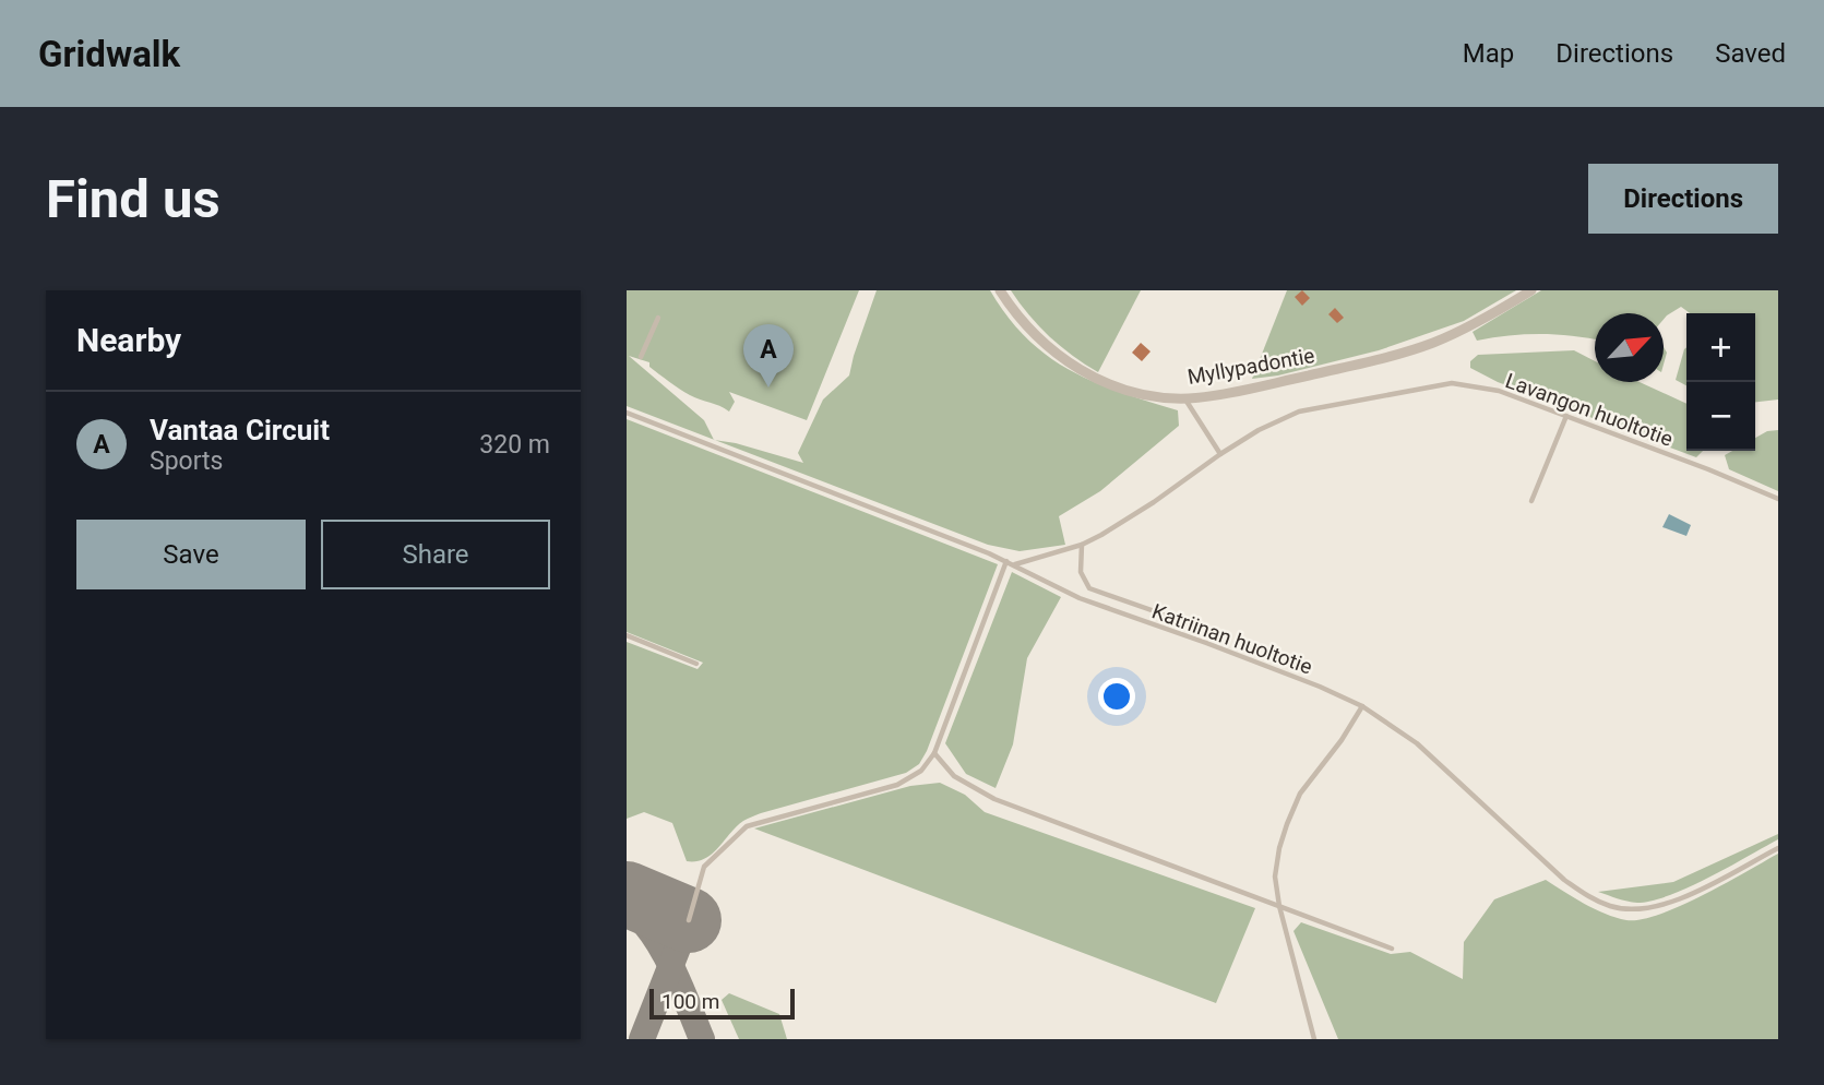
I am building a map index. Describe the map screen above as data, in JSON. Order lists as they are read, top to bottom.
{
  "streets": {
    "street": ["Myllypadontie"],
    "lane": ["Lavangon huoltotie", "Katriinan huoltotie"]
  },
  "crossings": [
    ["Lavangon huoltotie", "Katriinan huoltotie"]
  ],
  "scale_bar": "100 m",
  "north": "top right",
  "page": {
    "header": "Gridwalk",
    "nav": ["Map", "Directions", "Saved"],
    "buttons": [
      "Directions",
      ["Save", "Share"]
    ],
    "title": "Find us",
    "heading": "Nearby",
    "map_buttons": ["+", "−"],
    "pins": "A",
    "list": [
      {
        "mark": "A",
        "name": "Vantaa Circuit",
        "note": "Sports",
        "value": "320 m"
      }
    ],
    "scale": "100 m"
  }
}
